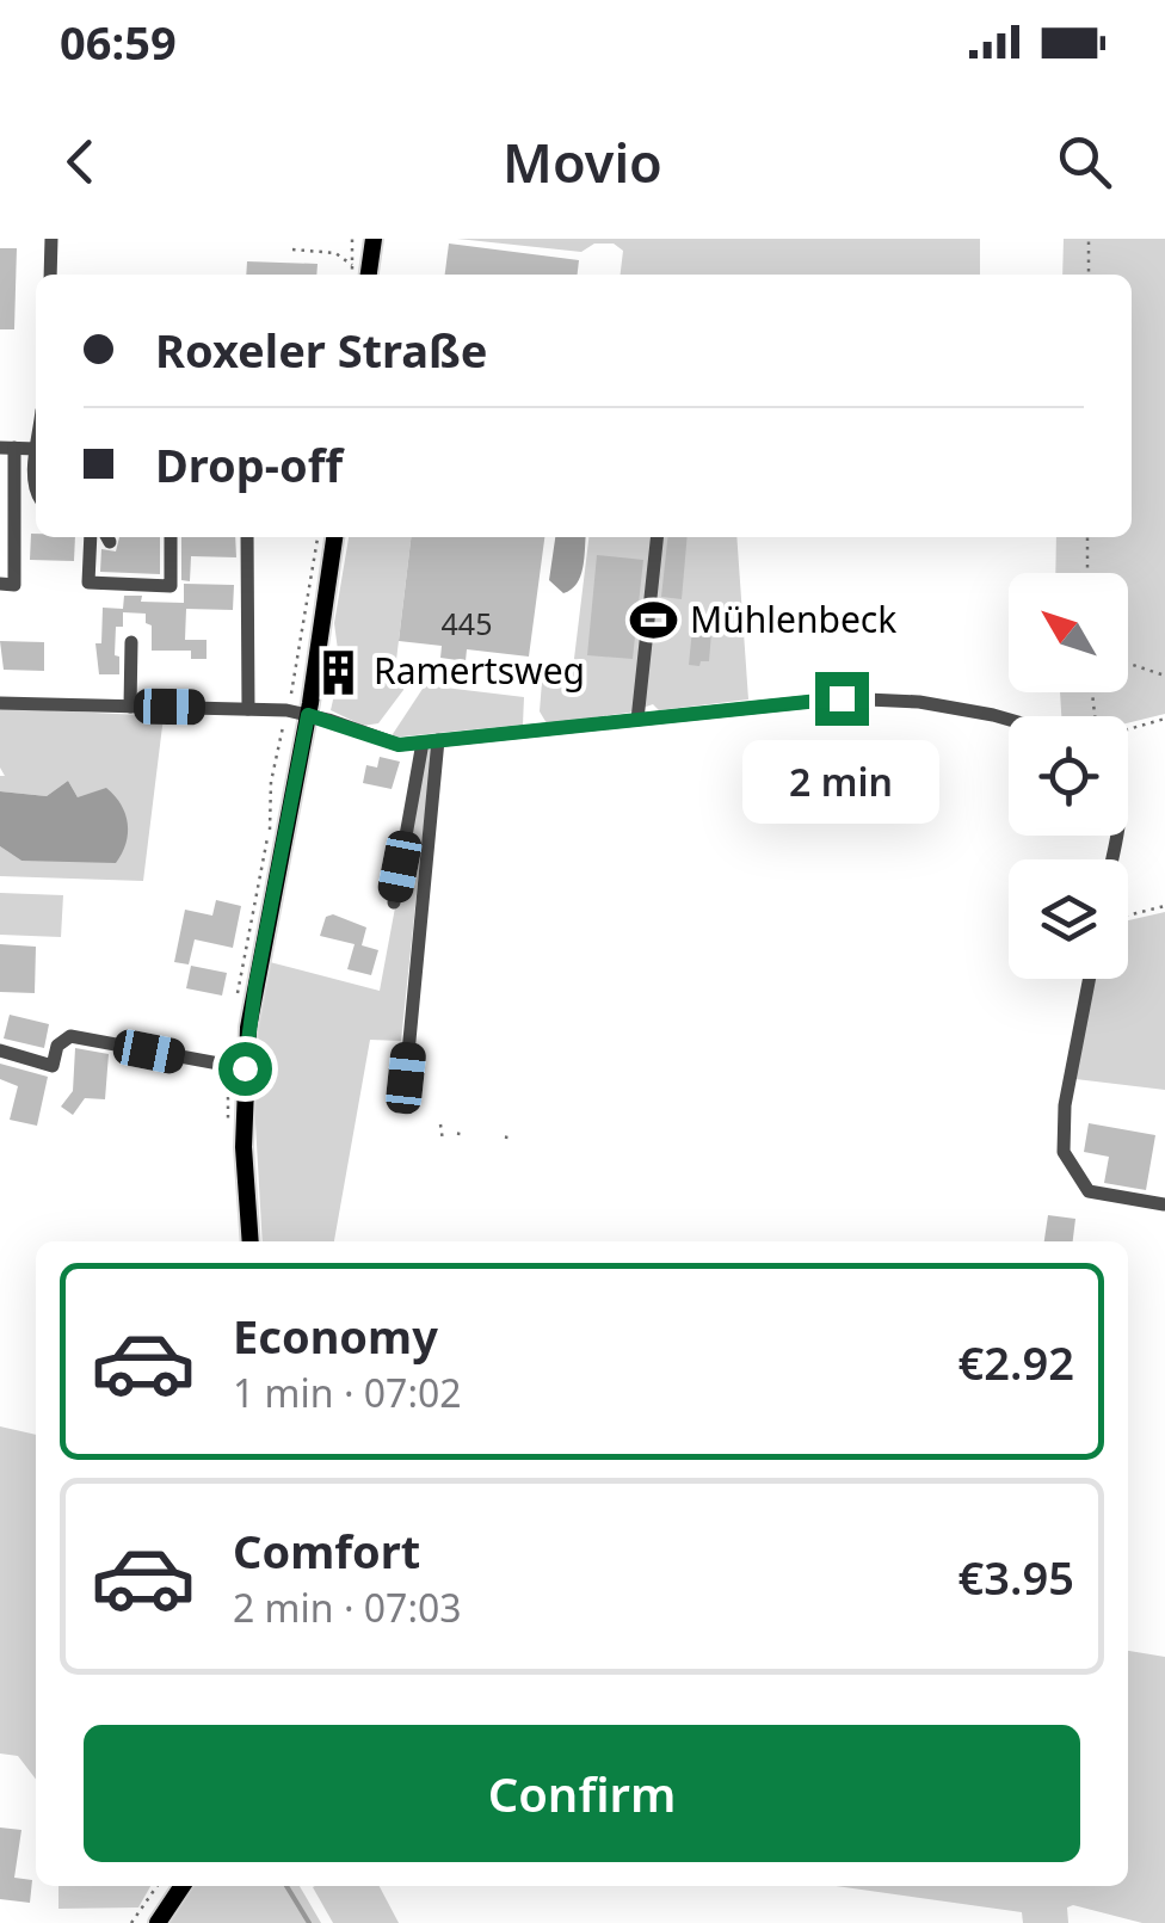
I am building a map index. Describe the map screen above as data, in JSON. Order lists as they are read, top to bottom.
{
  "places": {
    "sports": ["Mühlenbeck"],
    "building": ["Ramertsweg"]
  },
  "house_numbers": ["445"],
  "north": "top left",
  "page": {
    "status": "06:59",
    "header": "Movio",
    "banner": ["Roxeler Straße", "Drop-off"],
    "bubble": "2 min",
    "list": [
      {
        "name": "Economy",
        "note": "1 min · 07:02",
        "value": "€2.92"
      },
      {
        "name": "Comfort",
        "note": "2 min · 07:03",
        "value": "€3.95"
      }
    ],
    "buttons": "Confirm"
  }
}
